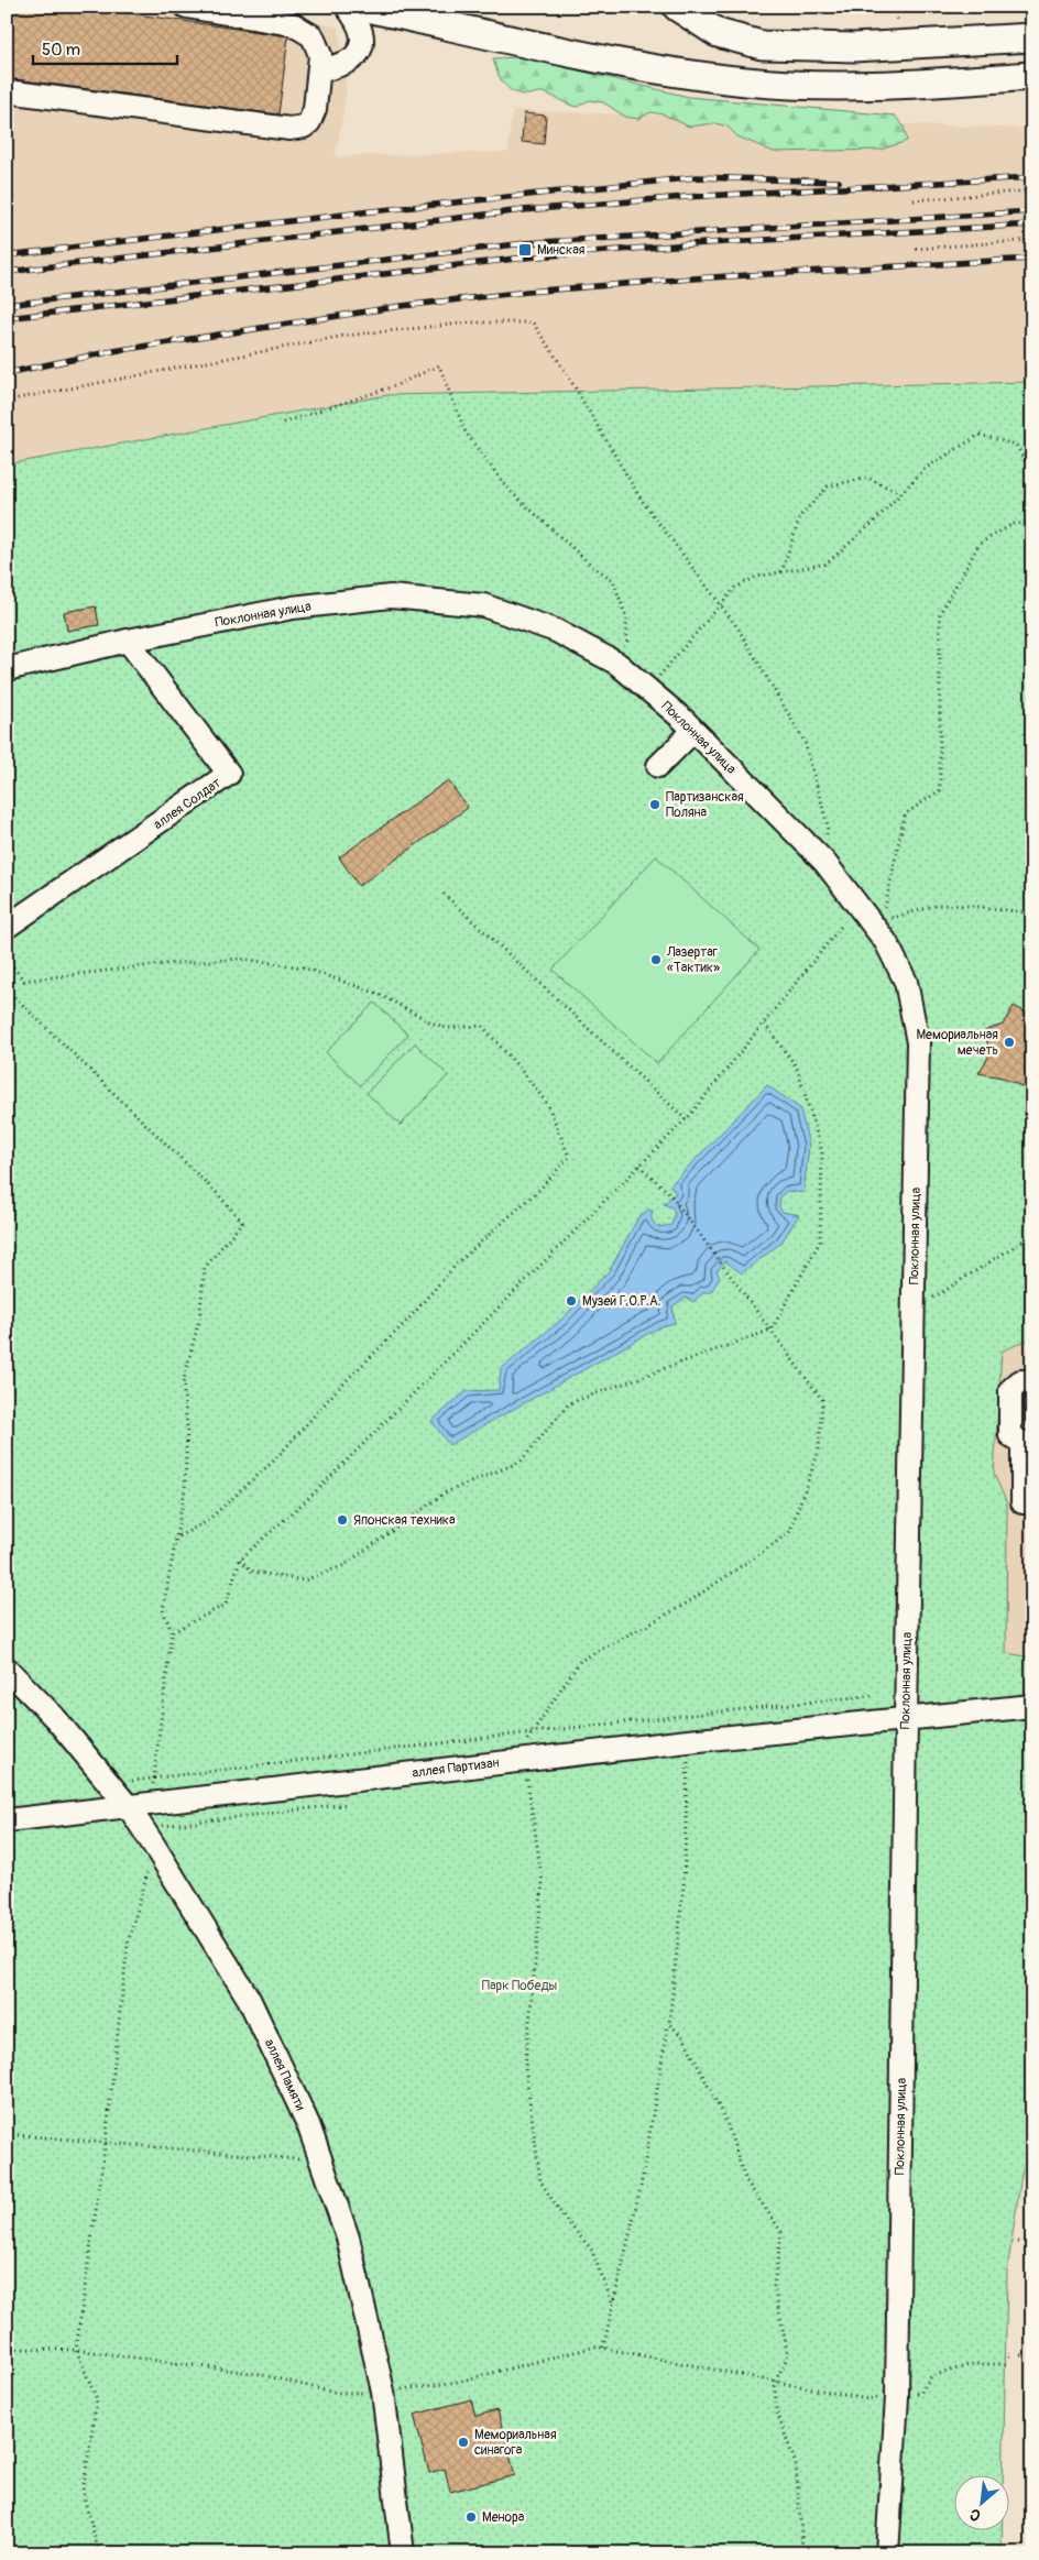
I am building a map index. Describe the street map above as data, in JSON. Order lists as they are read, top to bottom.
{
  "streets": {
    "street": [
      "Поклонная улица",
      "аллея Солдат",
      "аллея Партизан",
      "аллея Памяти"
    ]
  },
  "crossings": [
    ["Поклонная улица", "аллея Солдат"],
    ["Поклонная улица", "аллея Партизан"],
    ["аллея Партизан", "аллея Памяти"]
  ],
  "parks": ["Парк Победы"],
  "places": {
    "transit": ["Минская"],
    "other": [
      "Партизанская Поляна",
      "Лазертаг «Тактик»",
      "Мемориальная мечеть",
      "Музей Г.О.Р.А.",
      "Японская техника",
      "Мемориальная синагога",
      "Менора"
    ]
  },
  "scale_bar": "50 m",
  "north": "bottom left"
}
